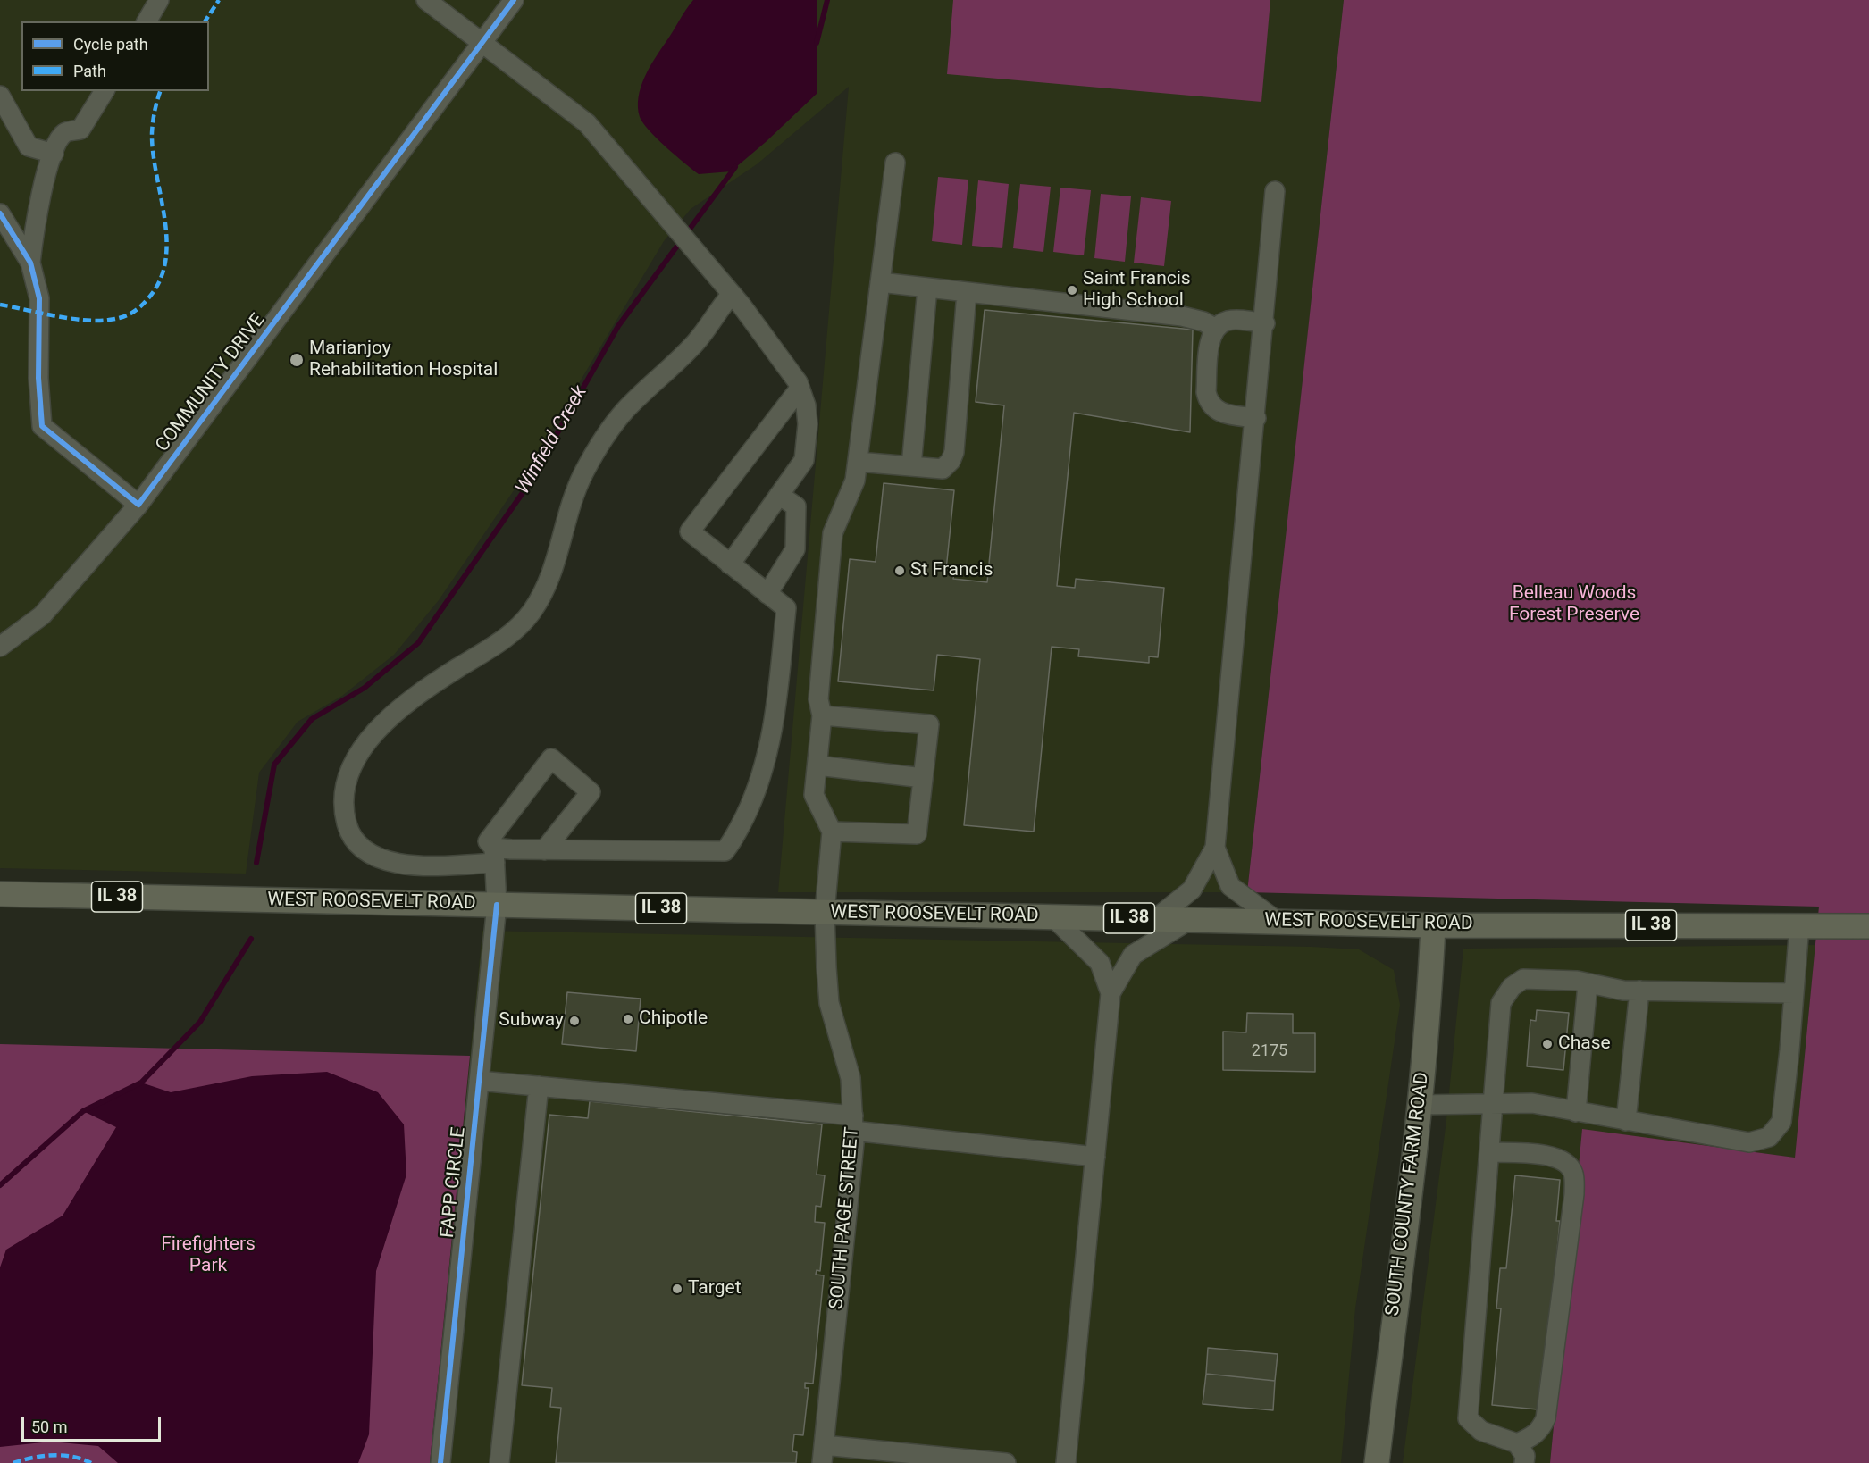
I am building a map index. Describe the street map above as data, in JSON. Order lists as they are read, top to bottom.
{
  "streets": {
    "main road": ["IL 38", "WEST ROOSEVELT ROAD", "SOUTH COUNTY FARM ROAD"],
    "street": ["COMMUNITY DRIVE", "FAPP CIRCLE", "SOUTH PAGE STREET"]
  },
  "crossings": [
    ["WEST ROOSEVELT ROAD", "FAPP CIRCLE"],
    ["WEST ROOSEVELT ROAD", "SOUTH COUNTY FARM ROAD"],
    ["WEST ROOSEVELT ROAD", "SOUTH PAGE STREET"]
  ],
  "water": ["Winfield Creek"],
  "parks": ["Belleau Woods Forest Preserve", "Firefighters Park"],
  "places": [
    "Saint Francis High School",
    "Marianjoy Rehabilitation Hospital",
    "St Francis",
    "Chipotle",
    "Subway",
    "Chase",
    "Target"
  ],
  "house_numbers": ["2175"],
  "legend": ["Cycle path", "Path"],
  "scale_bar": "50 m"
}
